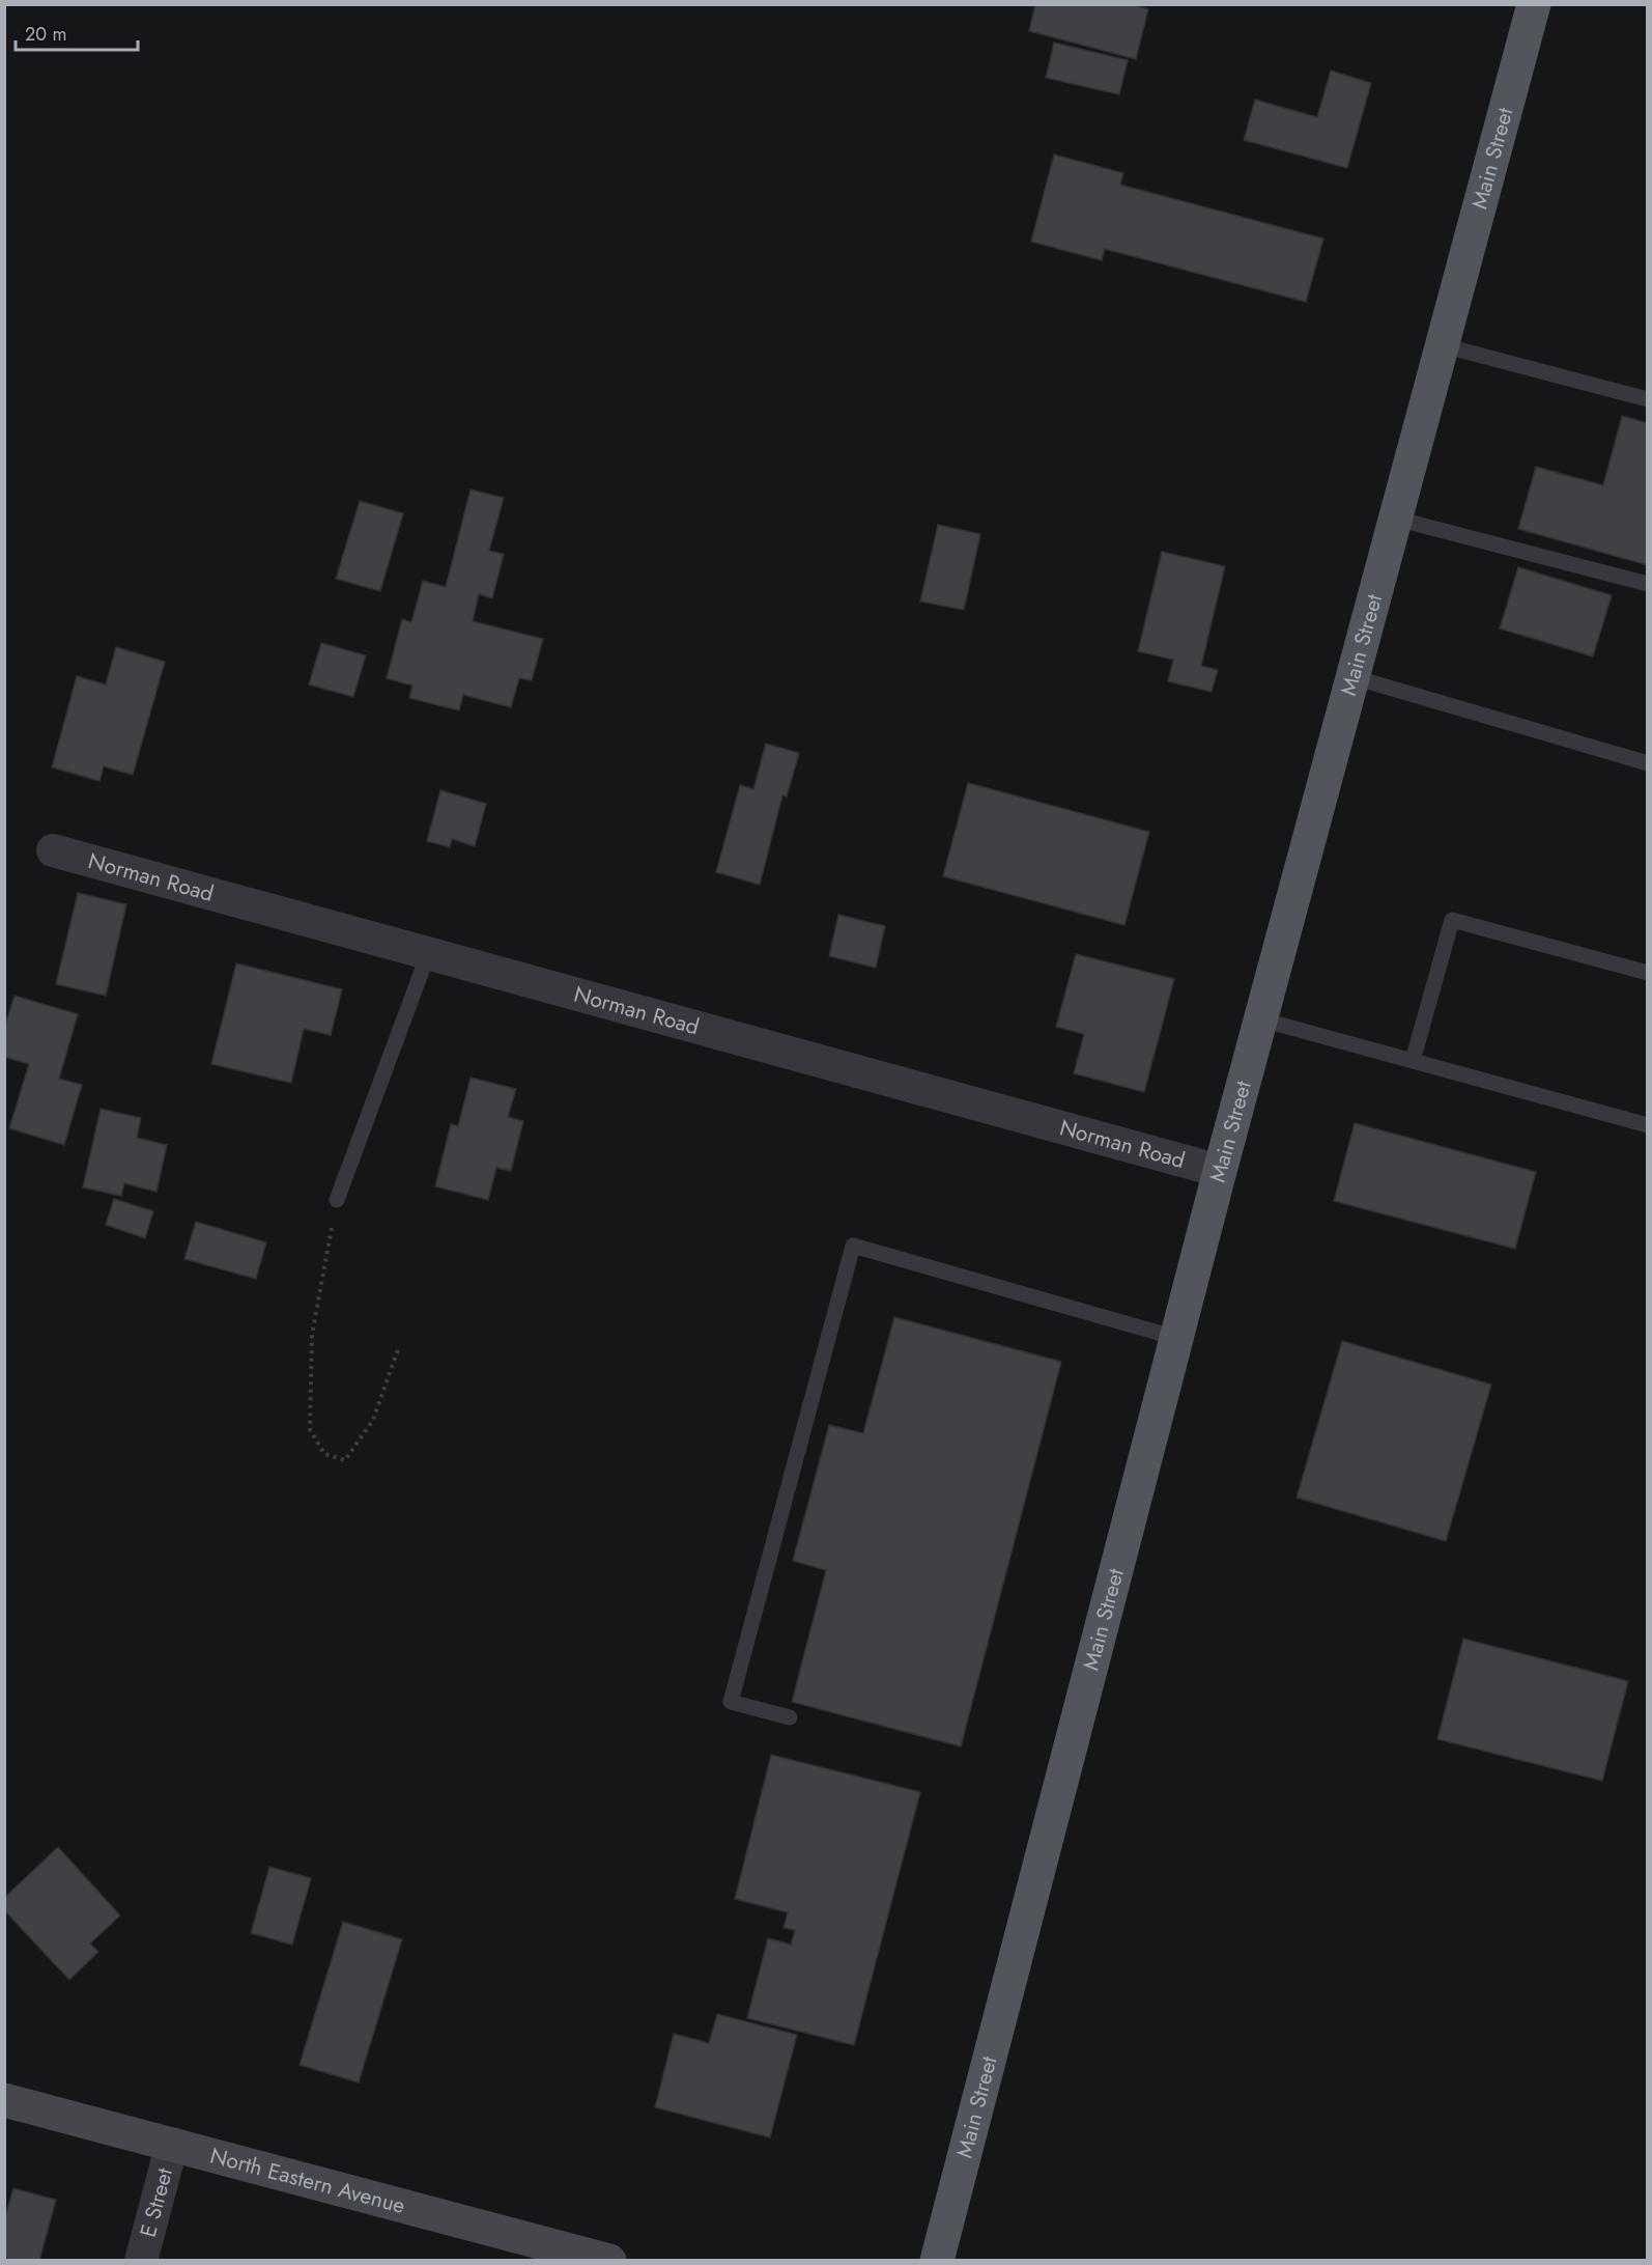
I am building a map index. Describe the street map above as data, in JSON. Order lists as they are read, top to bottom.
{
  "streets": {
    "main road": ["Main Street"],
    "street": ["Norman Road", "North Eastern Avenue", "E Street"]
  },
  "crossings": [
    ["Main Street", "Norman Road"],
    ["North Eastern Avenue", "E Street"]
  ],
  "scale_bar": "20 m"
}
